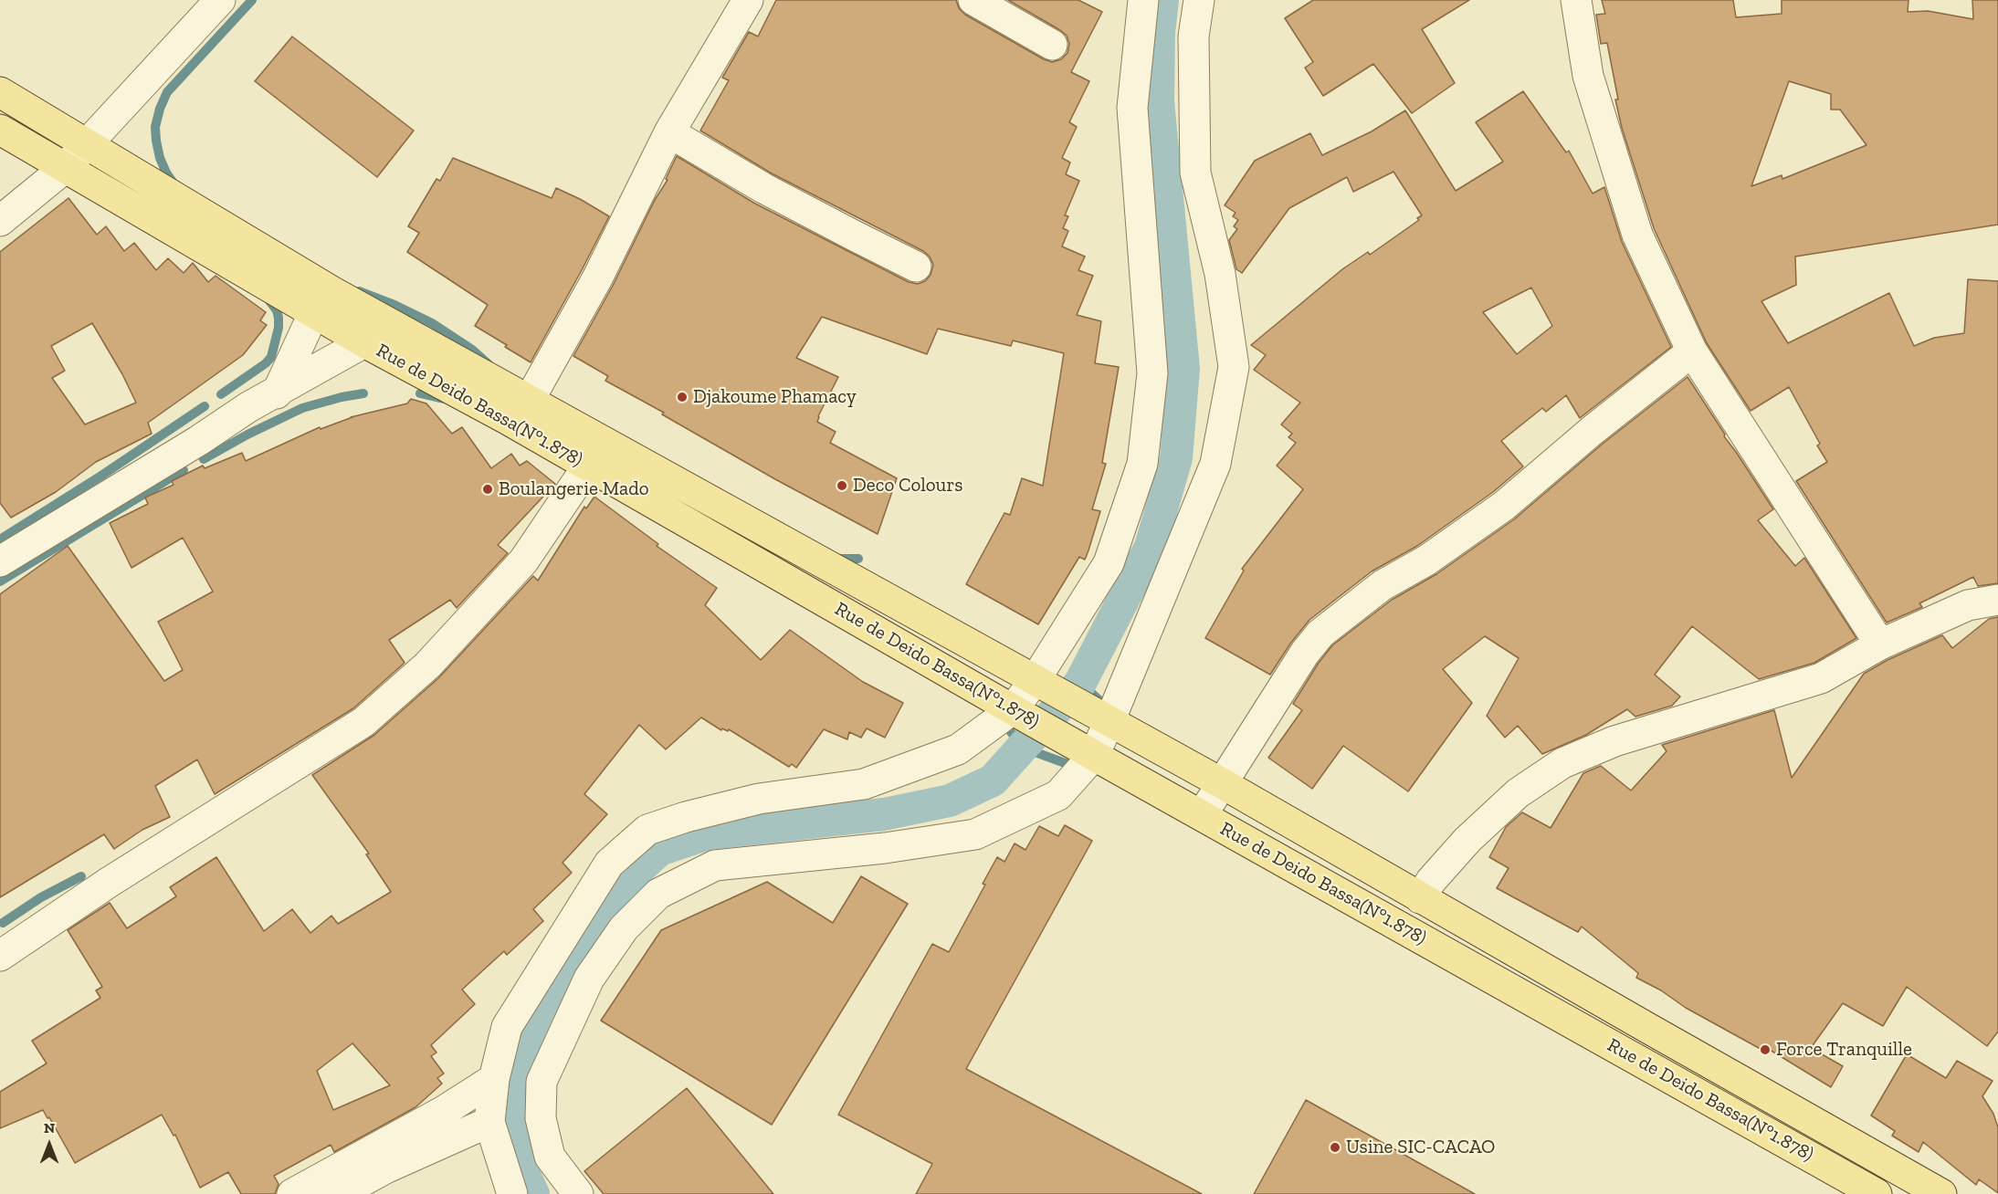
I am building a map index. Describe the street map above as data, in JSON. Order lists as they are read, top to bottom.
{
  "streets": {
    "main road": ["Rue de Deido Bassa(N°1.878)"]
  },
  "places": [
    "Djakoume Phamacy",
    "Deco Colours",
    "Boulangerie Mado",
    "Force Tranquille",
    "Usine SIC-CACAO"
  ],
  "north": "top"
}
